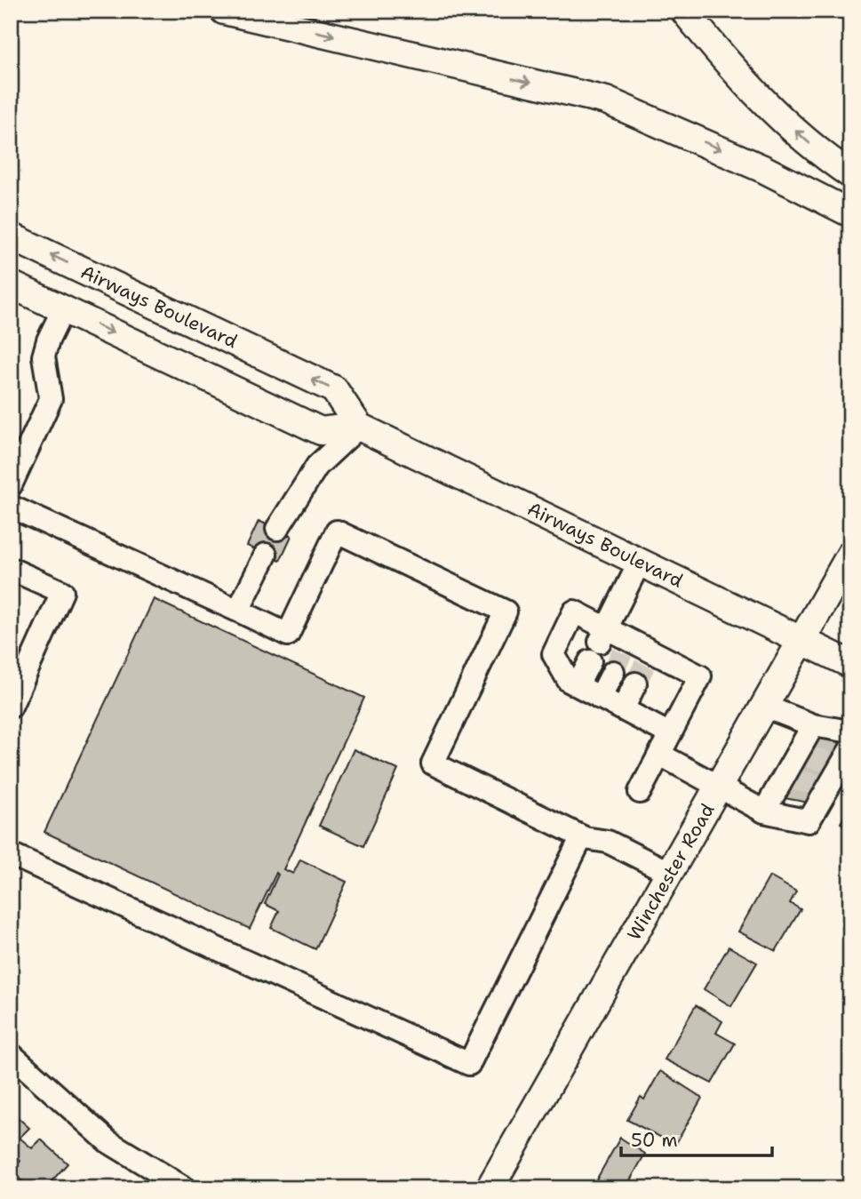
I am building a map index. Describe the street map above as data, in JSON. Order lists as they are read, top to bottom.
{
  "streets": {
    "main road": ["Airways Boulevard", "Winchester Road"]
  },
  "crossings": [
    ["Airways Boulevard", "Winchester Road"]
  ],
  "scale_bar": "50 m"
}
